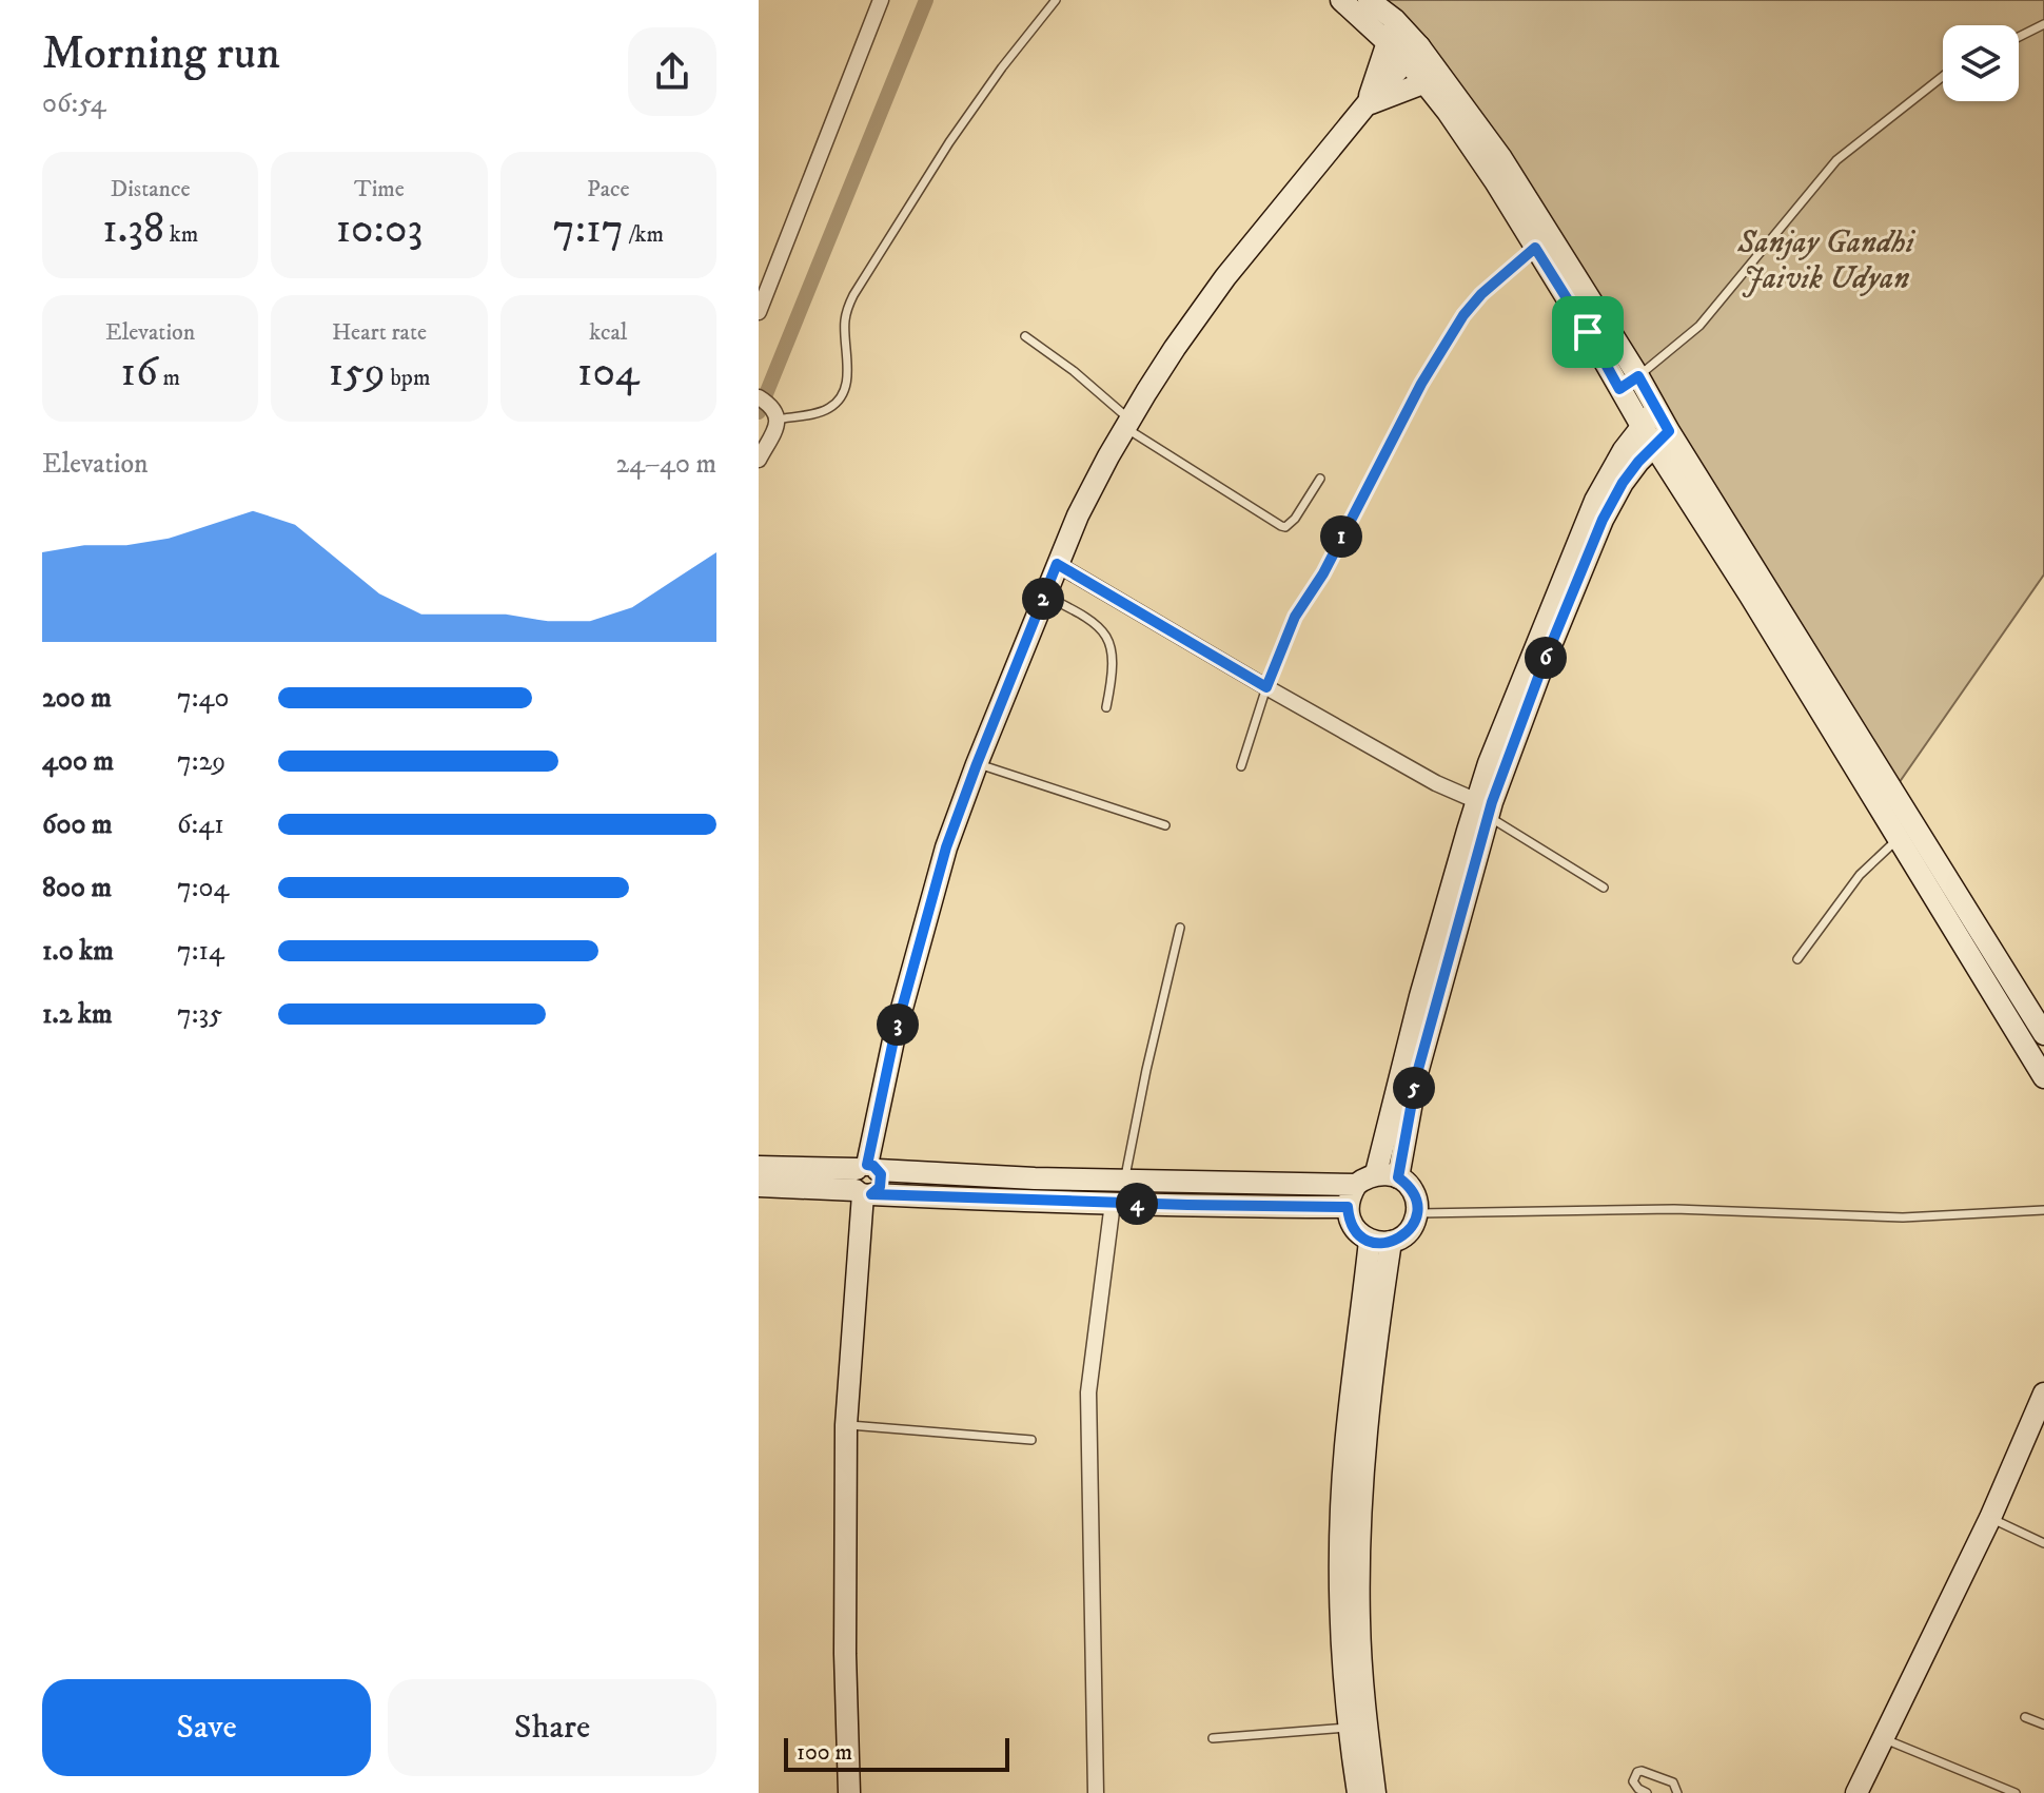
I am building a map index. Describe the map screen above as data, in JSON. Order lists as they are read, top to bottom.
{
  "parks": ["Sanjay Gandhi Jaivik Udyan"],
  "scale_bar": "100 m",
  "page": {
    "heading": ["Morning run", "06:54"],
    "stats": [
      ["Distance", "1.38 km"],
      ["Time", "10:03"],
      ["Pace", "7:17 /km"],
      ["Elevation", "16 m"],
      ["Heart rate", "159 bpm"],
      ["kcal", "104"]
    ],
    "chart": ["Elevation", "24–40 m"],
    "pins": [
      "1",
      "2",
      "6",
      "3",
      "5",
      "4"
    ],
    "list": [
      {
        "name": "200 m",
        "note": "7:40"
      },
      {
        "name": "400 m",
        "note": "7:29"
      },
      {
        "name": "600 m",
        "note": "6:41"
      },
      {
        "name": "800 m",
        "note": "7:04"
      },
      {
        "name": "1.0 km",
        "note": "7:14"
      },
      {
        "name": "1.2 km",
        "note": "7:35"
      }
    ],
    "buttons": ["Save", "Share"],
    "scale": "100 m"
  }
}
